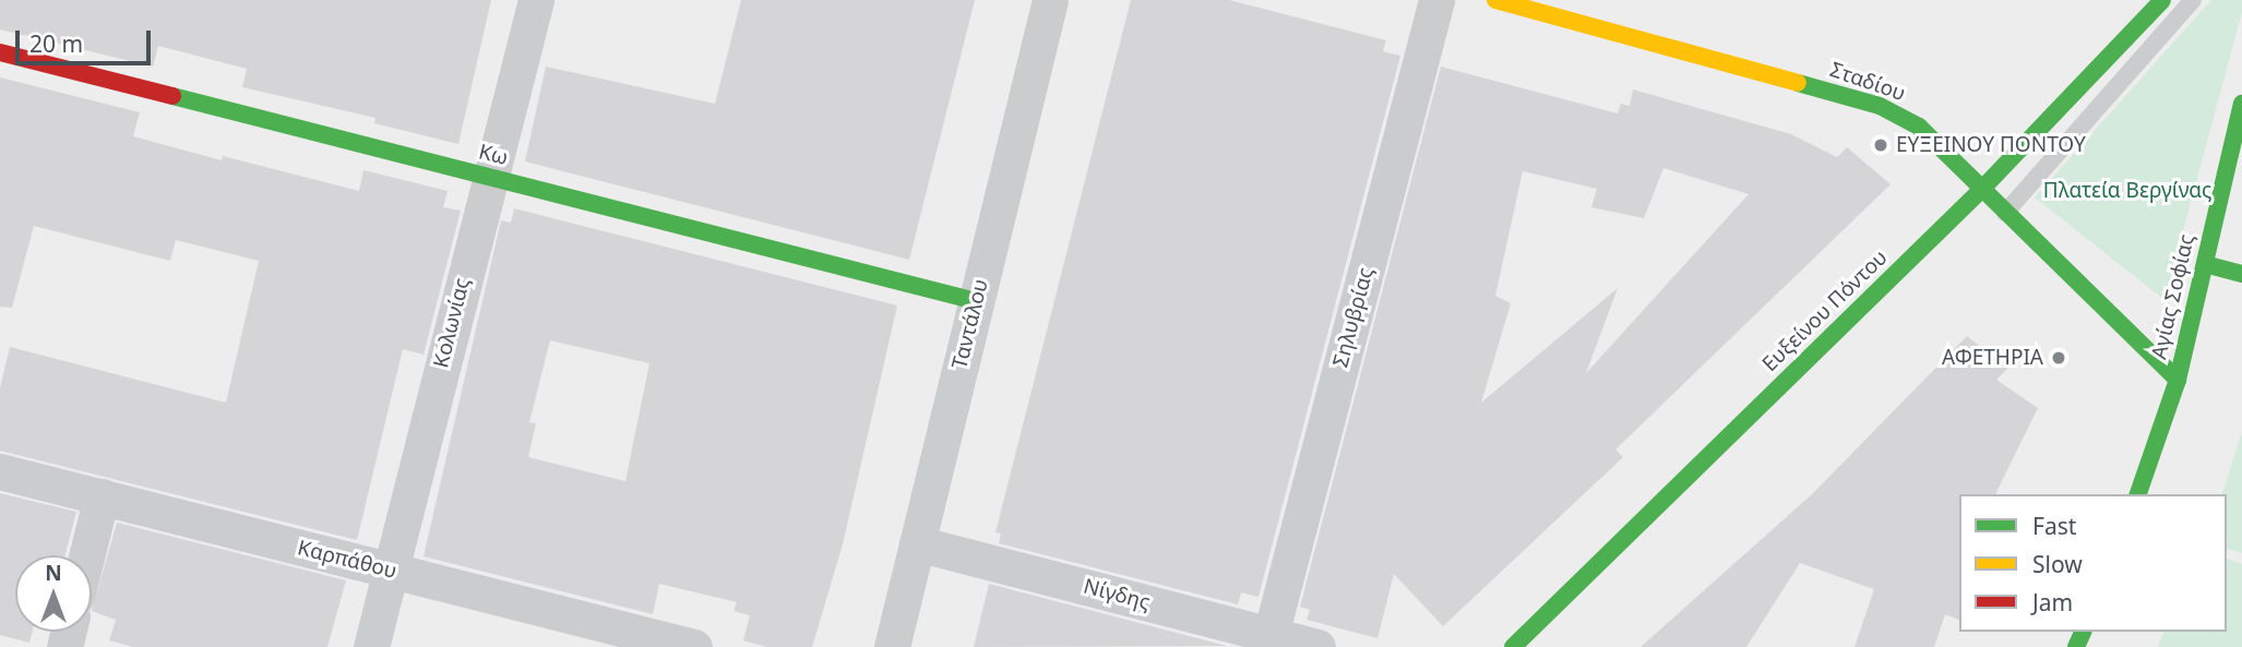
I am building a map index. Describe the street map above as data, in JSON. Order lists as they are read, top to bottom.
{
  "streets": {
    "street": [
      "Σταδίου",
      "Κω",
      "Αγίας Σοφίας",
      "Ευξείνου Πόντου",
      "Σηλυβρίας",
      "Κολωνίας",
      "Ταντάλου",
      "Καρπάθου",
      "Νίγδης"
    ]
  },
  "crossings": [
    ["Σταδίου", "Αγίας Σοφίας"],
    ["Σταδίου", "Ευξείνου Πόντου"],
    ["Κω", "Κολωνίας"],
    ["Κω", "Ταντάλου"],
    ["Σηλυβρίας", "Νίγδης"],
    ["Κολωνίας", "Καρπάθου"],
    ["Ταντάλου", "Νίγδης"]
  ],
  "parks": ["Πλατεία Βεργίνας"],
  "places": ["ΕΥΞΕΙΝΟΥ ΠΟΝΤΟΥ", "ΑΦΕΤΗΡΙΑ"],
  "legend": ["Fast", "Slow", "Jam"],
  "scale_bar": "20 m",
  "north": "top"
}
